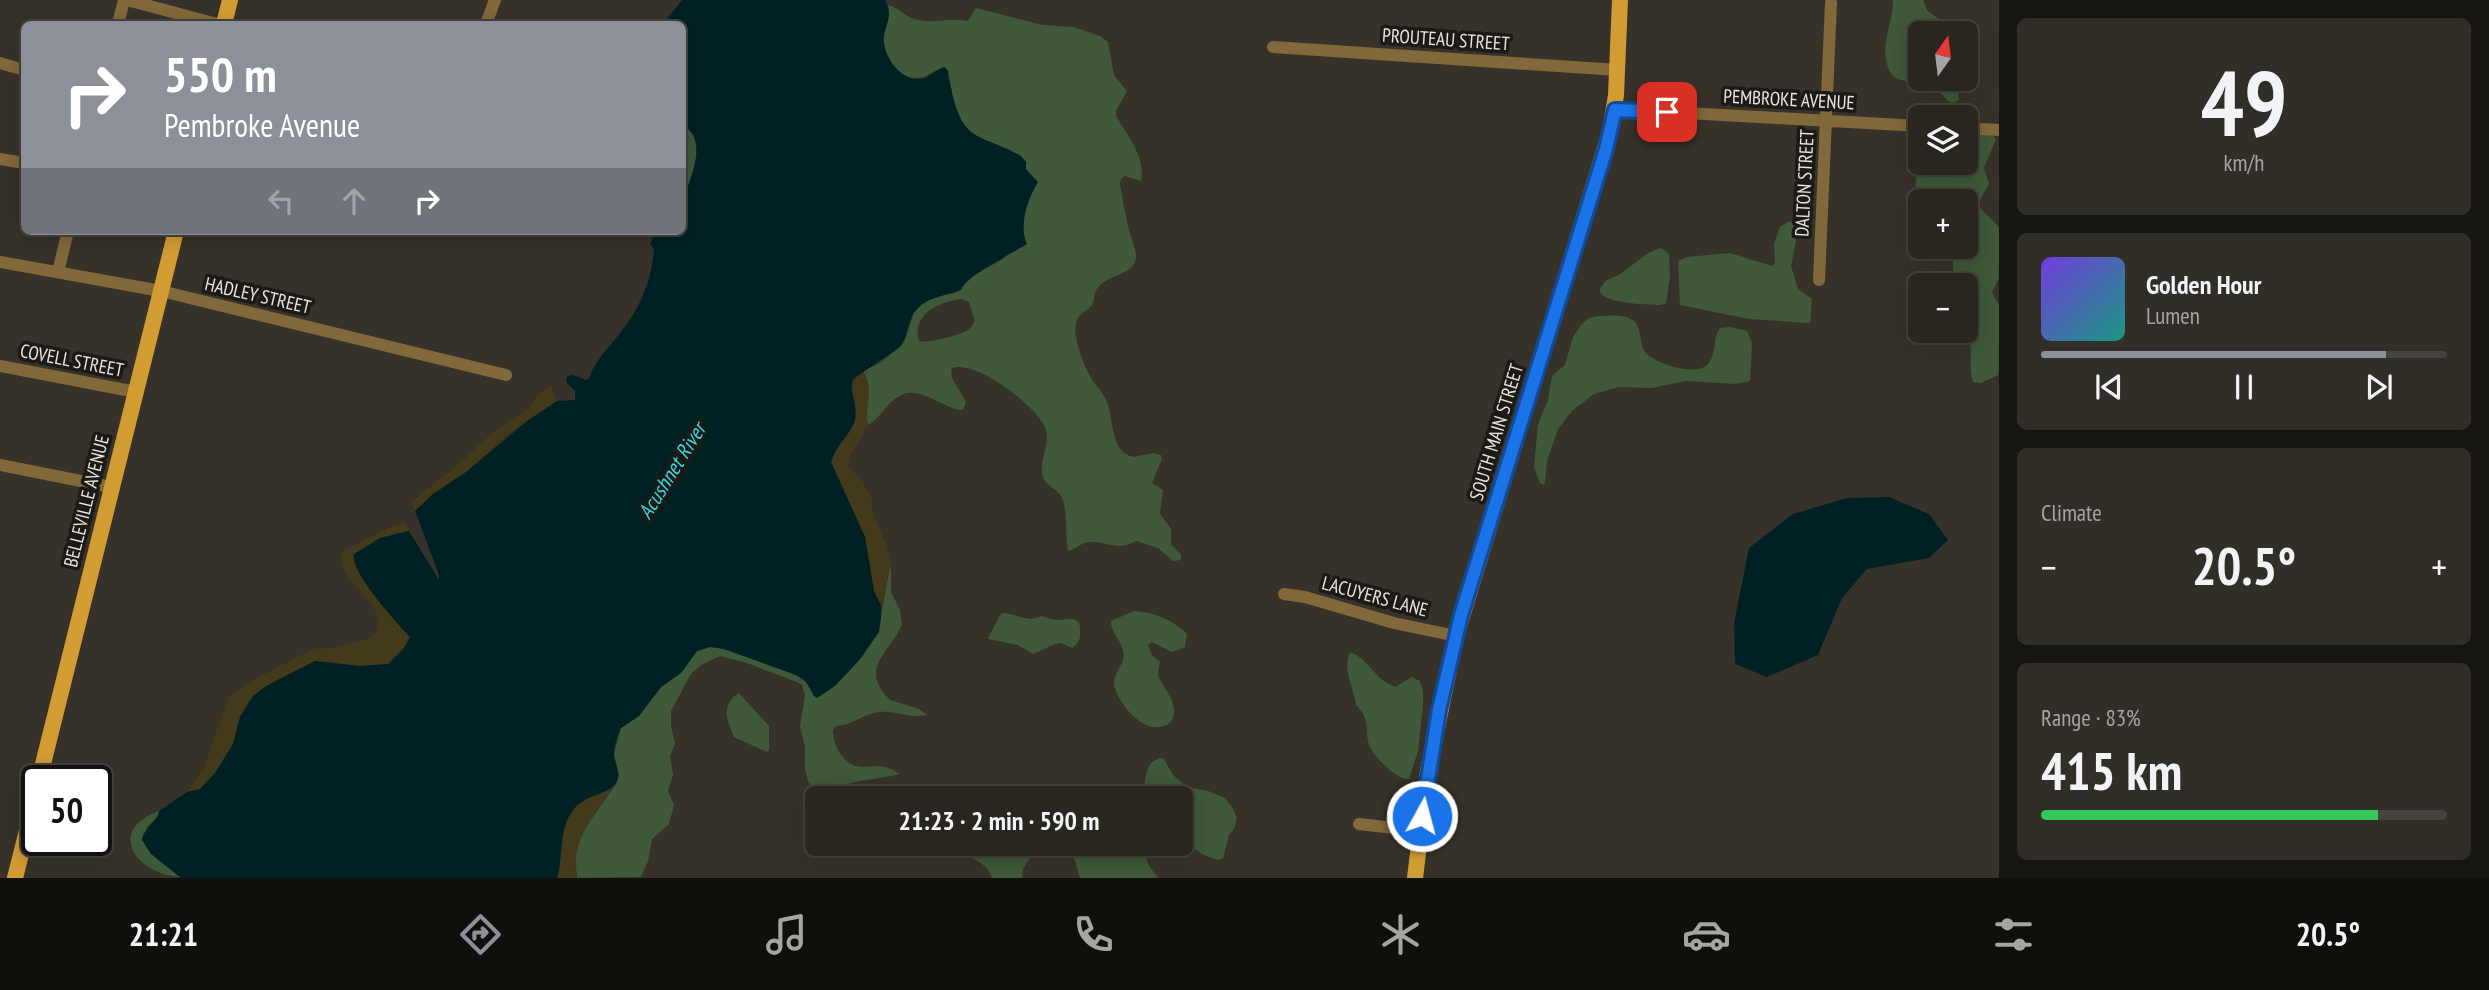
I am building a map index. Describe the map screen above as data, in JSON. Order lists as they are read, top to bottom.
{
  "streets": {
    "main road": ["SOUTH MAIN STREET", "BELLEVILLE AVENUE"],
    "street": [
      "PROUTEAU STREET",
      "PEMBROKE AVENUE",
      "DALTON STREET",
      "HADLEY STREET",
      "COVELL STREET",
      "LACUYERS LANE"
    ]
  },
  "crossings": [
    ["PROUTEAU STREET", "SOUTH MAIN STREET"],
    ["PEMBROKE AVENUE", "DALTON STREET"],
    ["PEMBROKE AVENUE", "SOUTH MAIN STREET"],
    ["HADLEY STREET", "BELLEVILLE AVENUE"],
    ["COVELL STREET", "BELLEVILLE AVENUE"],
    ["SOUTH MAIN STREET", "LACUYERS LANE"]
  ],
  "water": ["Acushnet River"],
  "north": "top",
  "page": {
    "tile": [
      ["49", "km/h"],
      "Climate",
      ["Range · 83%", "415 km"]
    ],
    "map_buttons": ["+", "−"],
    "turn": ["550 m", "Pembroke Avenue"],
    "song": ["Golden Hour", "Lumen"],
    "heat": ["−", "20.5°", "+"],
    "limit": "50",
    "trip": "21:23 · 2 min · 590 m",
    "tabs": ["21:21", "20.5°"]
  }
}
